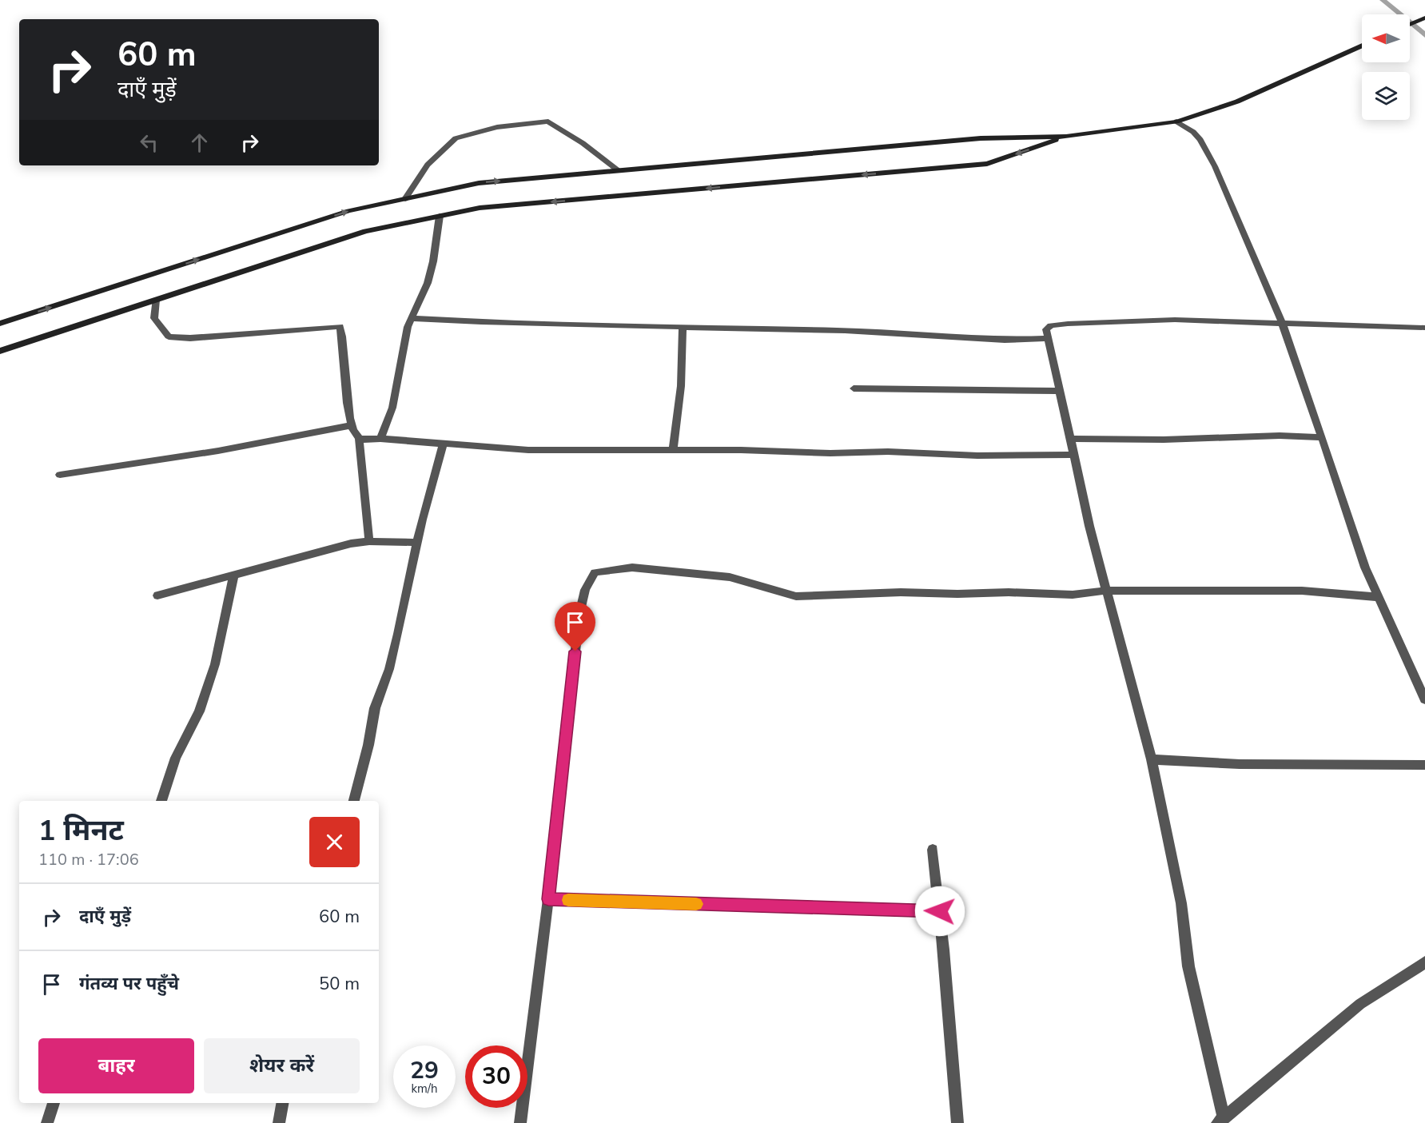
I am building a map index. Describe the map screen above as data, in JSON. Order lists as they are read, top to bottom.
{
  "north": "left",
  "page": {
    "turn": ["60 m", "दाएँ मुड़ें"],
    "heading": ["1 मिनट", "110 m · 17:06"],
    "list": [
      {
        "name": "दाएँ मुड़ें",
        "value": "60 m"
      },
      {
        "name": "गंतव्य पर पहुँचे",
        "value": "50 m"
      }
    ],
    "buttons": ["बाहर", "शेयर करें"],
    "speed": "29 km/h",
    "limit": "30"
  }
}
